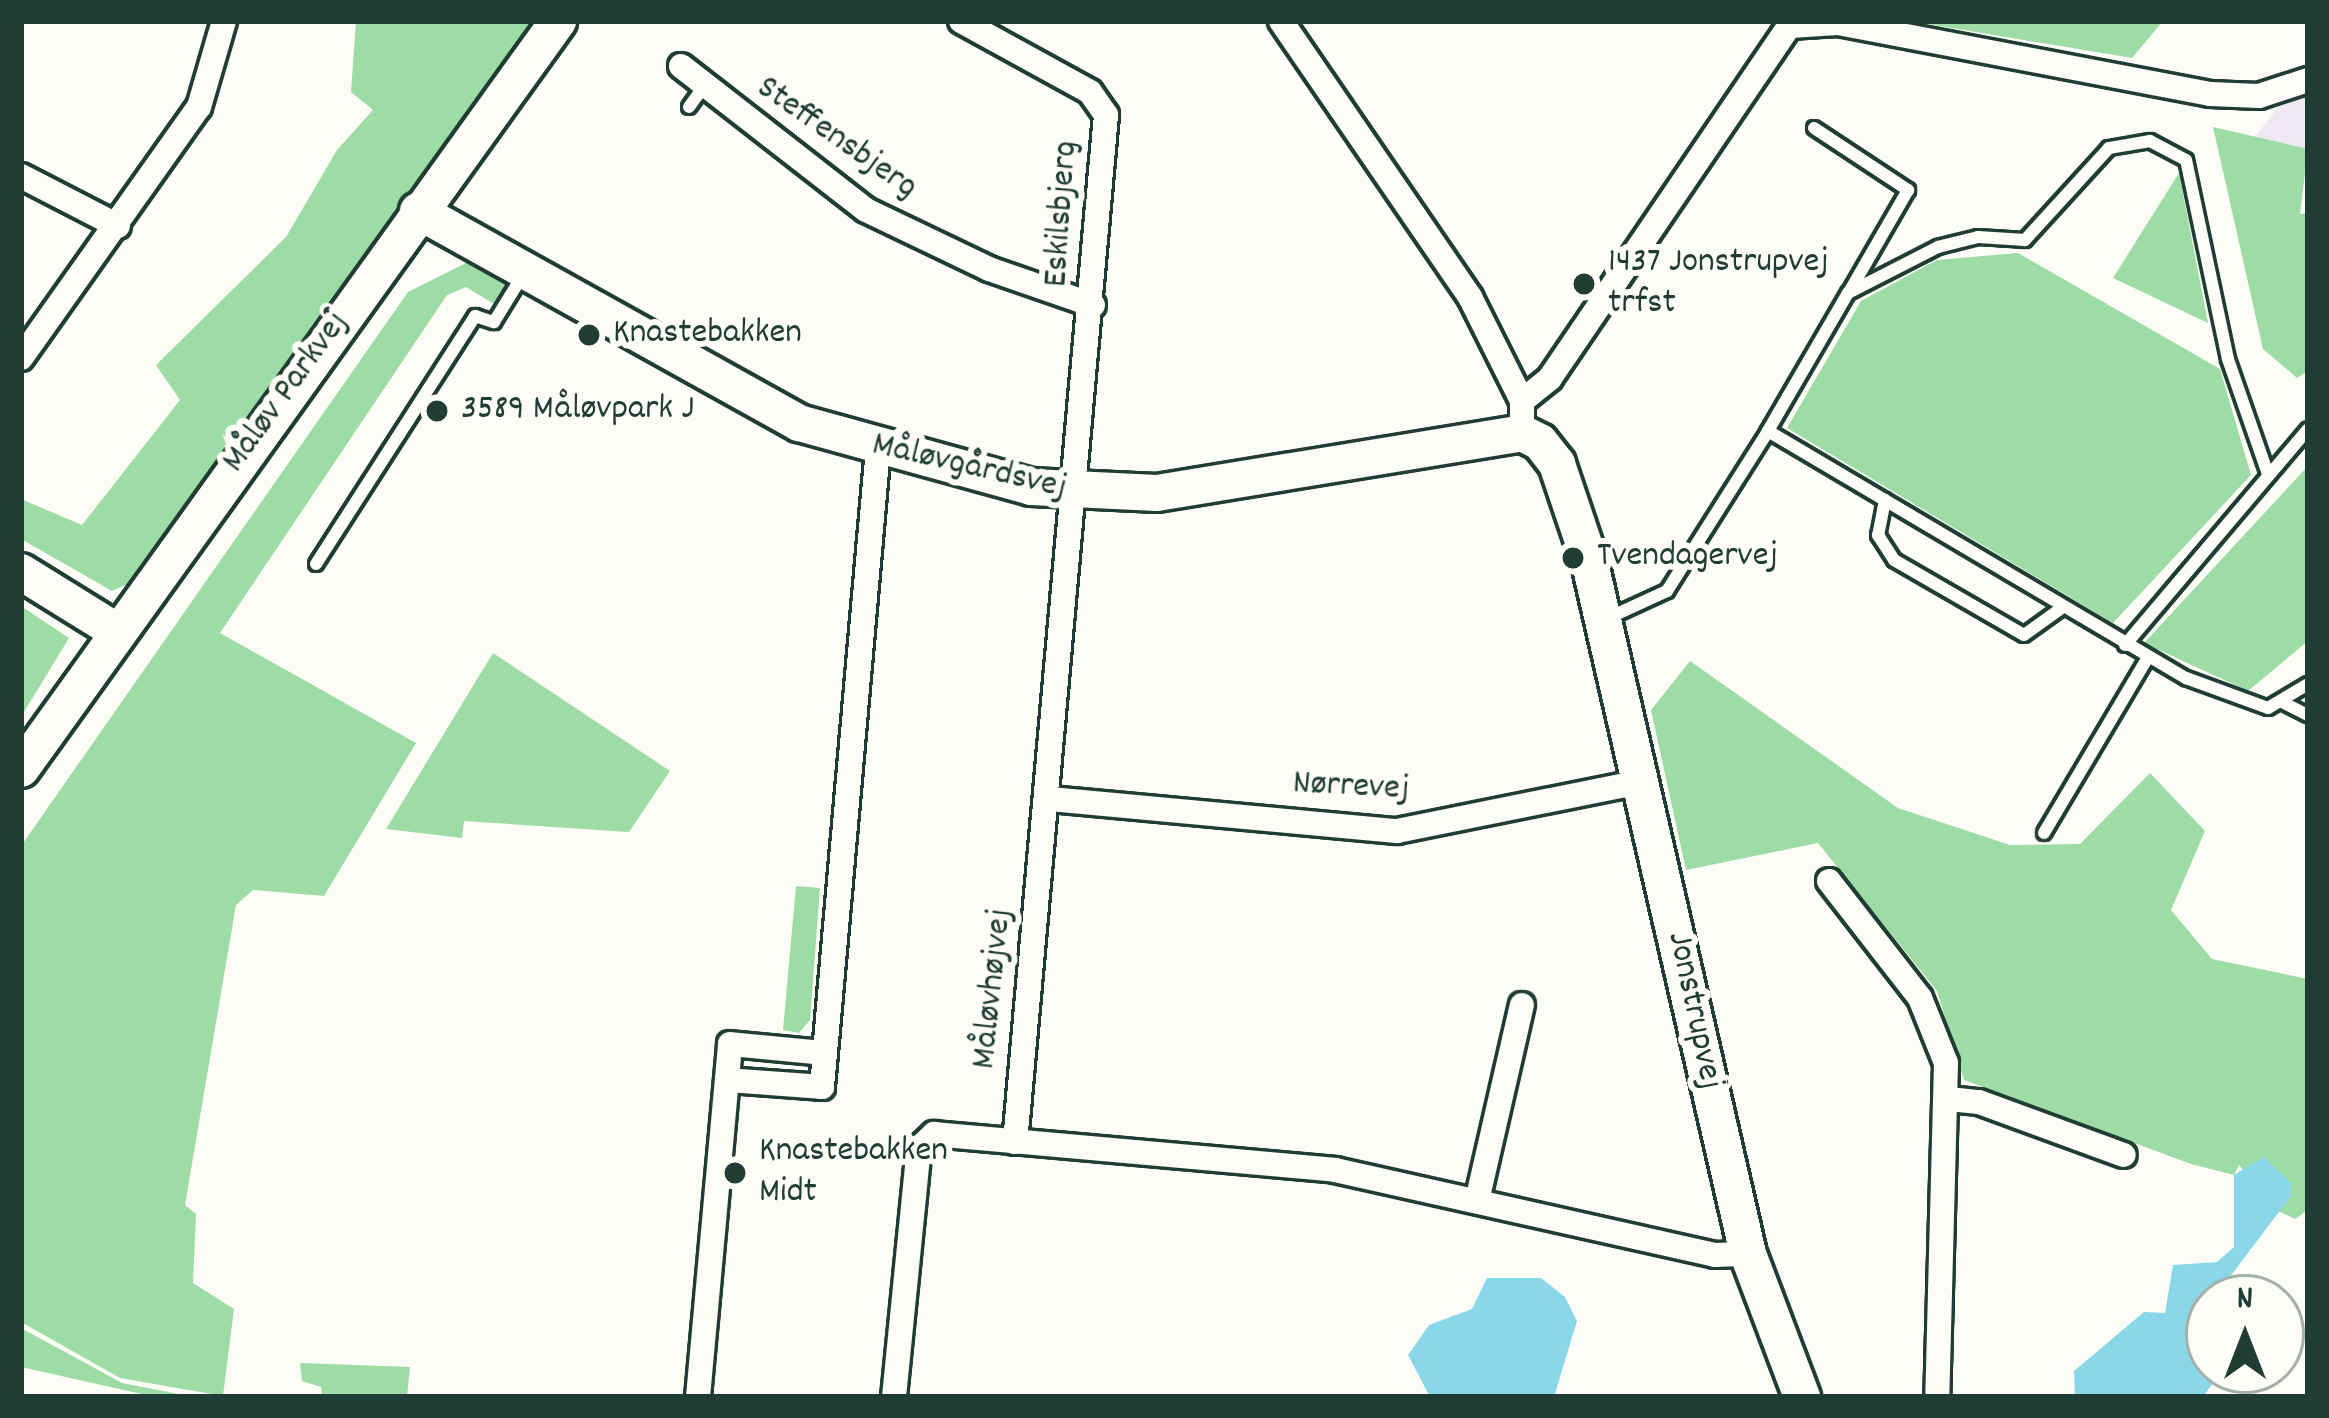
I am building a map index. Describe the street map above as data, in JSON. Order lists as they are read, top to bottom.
{
  "streets": {
    "street": [
      "Steffensbjerg",
      "Eskilsbjerg",
      "Måløv Parkvej",
      "Måløvgårdsvej",
      "Nørrevej",
      "Måløvhøjvej",
      "Jonstrupvej"
    ]
  },
  "crossings": [
    ["Steffensbjerg", "Eskilsbjerg"],
    ["Eskilsbjerg", "Måløvgårdsvej"],
    ["Eskilsbjerg", "Måløvhøjvej"],
    ["Måløv Parkvej", "Måløvgårdsvej"],
    ["Måløvgårdsvej", "Måløvhøjvej"],
    ["Måløvgårdsvej", "Jonstrupvej"],
    ["Nørrevej", "Måløvhøjvej"],
    ["Nørrevej", "Jonstrupvej"]
  ],
  "places": [
    "1437 Jonstrupvej trfst",
    "Knastebakken",
    "3589 Måløvpark J",
    "Tvendagervej",
    "Knastebakken Midt"
  ],
  "north": "top"
}
